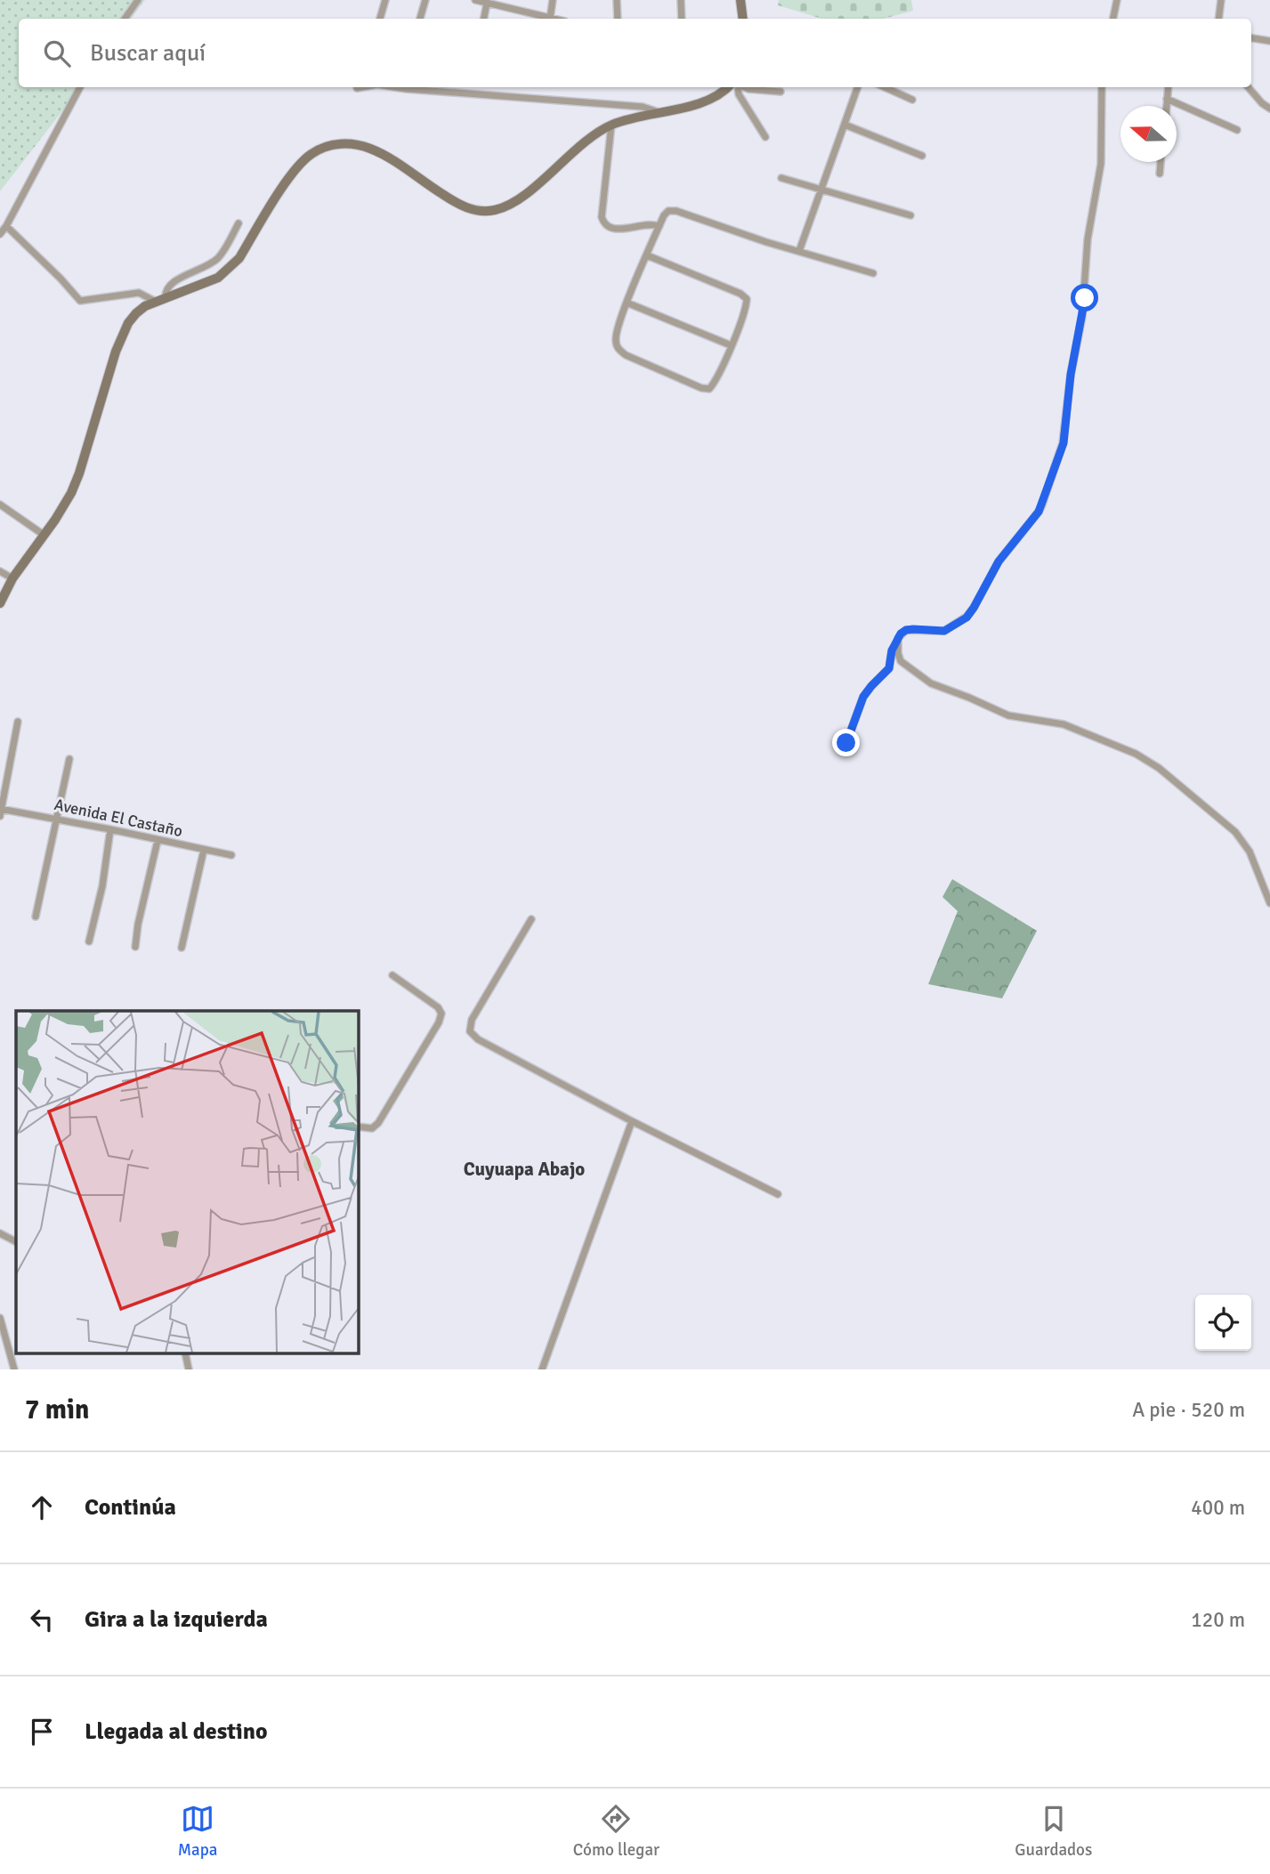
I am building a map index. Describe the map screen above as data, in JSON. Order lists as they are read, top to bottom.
{
  "streets": {
    "street": ["Avenida El Castaño"]
  },
  "districts": ["Cuyuapa Abajo"],
  "north": "left",
  "page": {
    "search": "Buscar aquí",
    "heading": ["7 min", "A pie · 520 m"],
    "list": [
      ["Continúa", "400 m"],
      ["Gira a la izquierda", "120 m"],
      "Llegada al destino"
    ],
    "nav": ["Mapa", "Cómo llegar", "Guardados"]
  }
}
